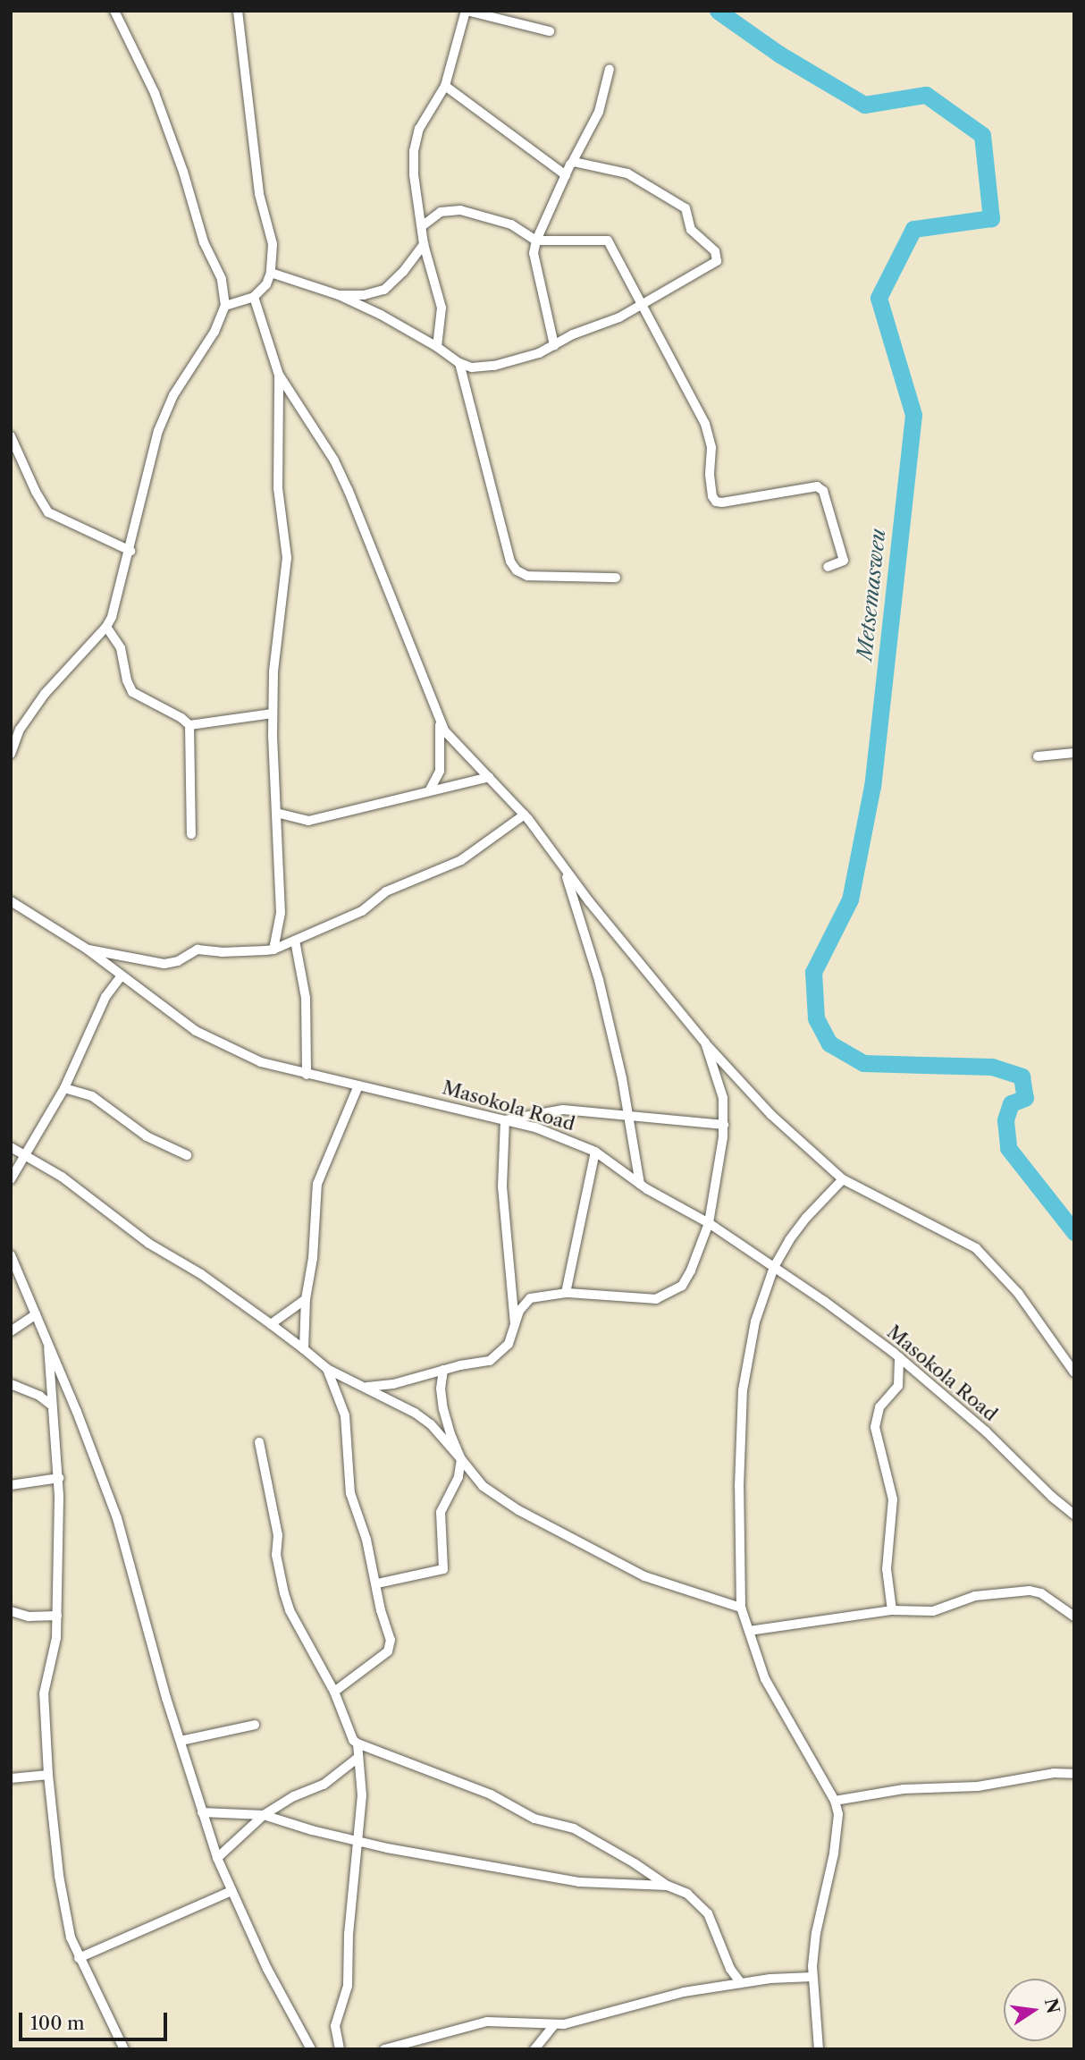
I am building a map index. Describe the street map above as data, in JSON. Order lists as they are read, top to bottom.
{
  "streets": {
    "street": ["Masokola Road"]
  },
  "water": ["Metsemasweu"],
  "scale_bar": "100 m",
  "north": "right"
}
